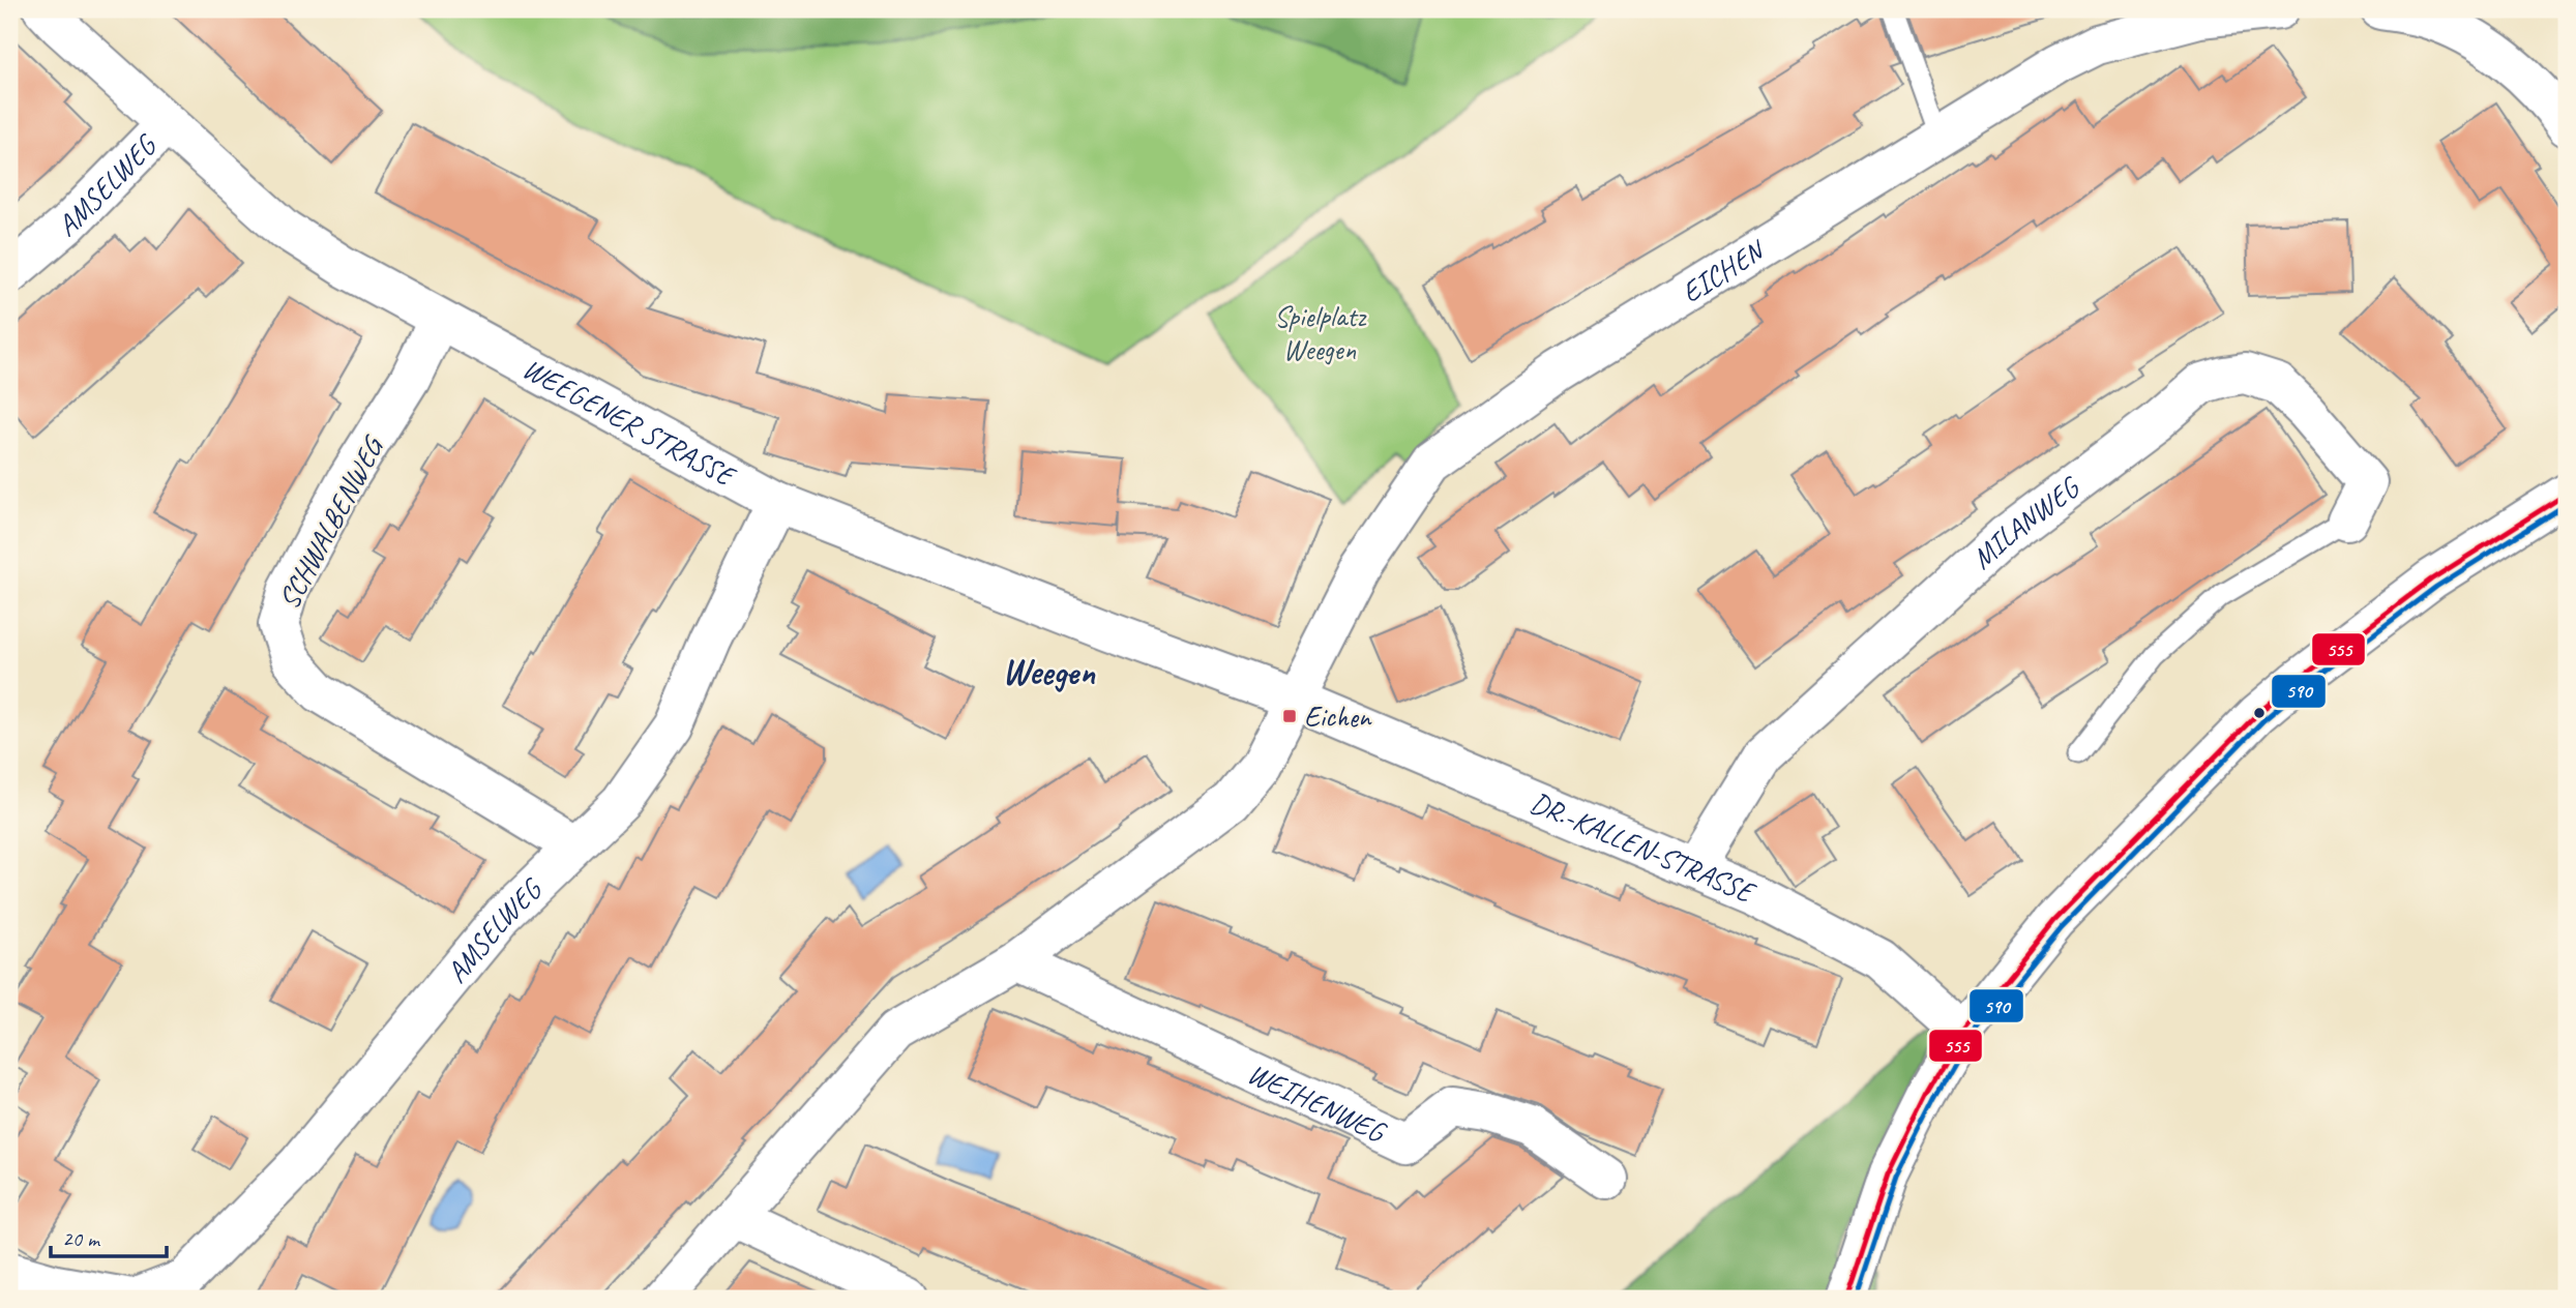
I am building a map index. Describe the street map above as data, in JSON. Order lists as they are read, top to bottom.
{
  "streets": {
    "street": [
      "AMSELWEG",
      "EICHEN",
      "WEEGENER STRASSE",
      "SCHWALBENWEG",
      "MILANWEG",
      "DR.-KALLEN-STRASSE",
      "WEIHENWEG"
    ]
  },
  "crossings": [
    ["AMSELWEG", "WEEGENER STRASSE"],
    ["AMSELWEG", "SCHWALBENWEG"],
    ["EICHEN", "WEEGENER STRASSE"],
    ["EICHEN", "DR.-KALLEN-STRASSE"],
    ["WEEGENER STRASSE", "SCHWALBENWEG"],
    ["WEEGENER STRASSE", "DR.-KALLEN-STRASSE"],
    ["MILANWEG", "DR.-KALLEN-STRASSE"]
  ],
  "districts": ["Weegen"],
  "parks": ["Spielplatz Weegen"],
  "places": {
    "transit": ["Eichen"]
  },
  "lines": ["transit line 555", "transit line 590"],
  "scale_bar": "20 m"
}
